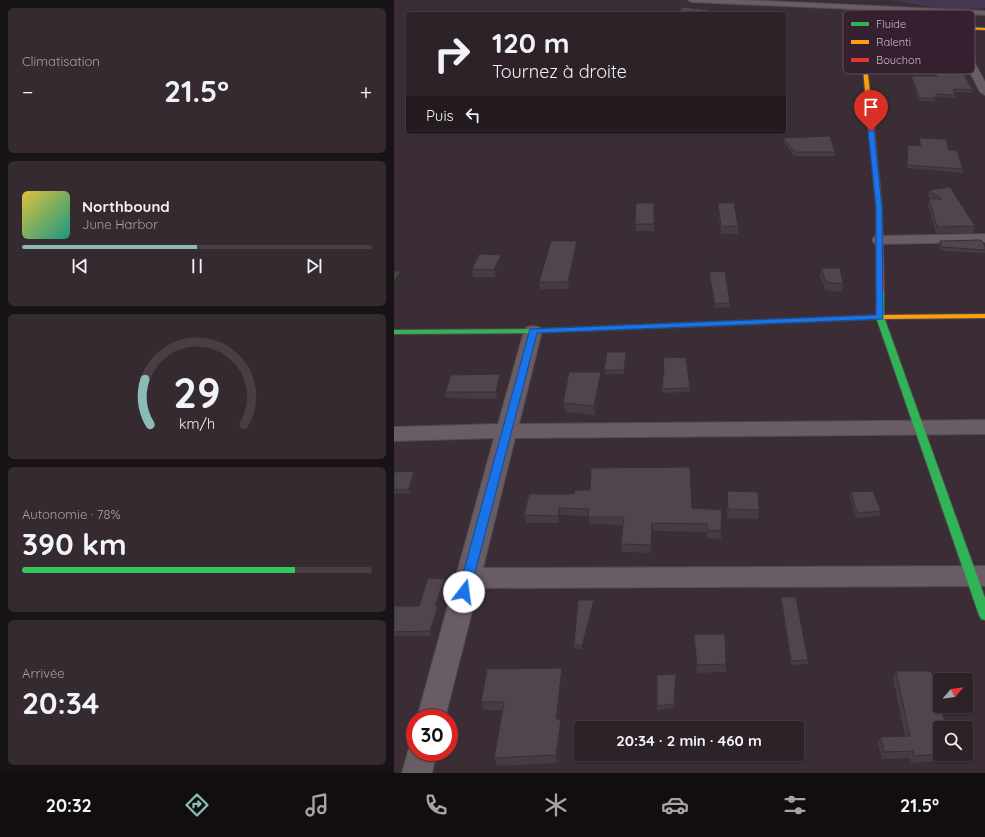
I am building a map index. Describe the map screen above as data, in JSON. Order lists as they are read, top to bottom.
{
  "legend": ["Fluide", "Ralenti", "Bouchon"],
  "north": "top right",
  "page": {
    "tile": [
      "Climatisation",
      ["Autonomie · 78%", "390 km"],
      ["Arrivée", "20:34"]
    ],
    "turn": ["120 m", "Tournez à droite"],
    "heat": ["−", "21.5°", "+"],
    "then": "Puis",
    "song": ["Northbound", "June Harbor"],
    "limit": "30",
    "trip": "20:34 · 2 min · 460 m",
    "tabs": ["20:32", "21.5°"],
    "gauge": ["29", "km/h"]
  }
}
